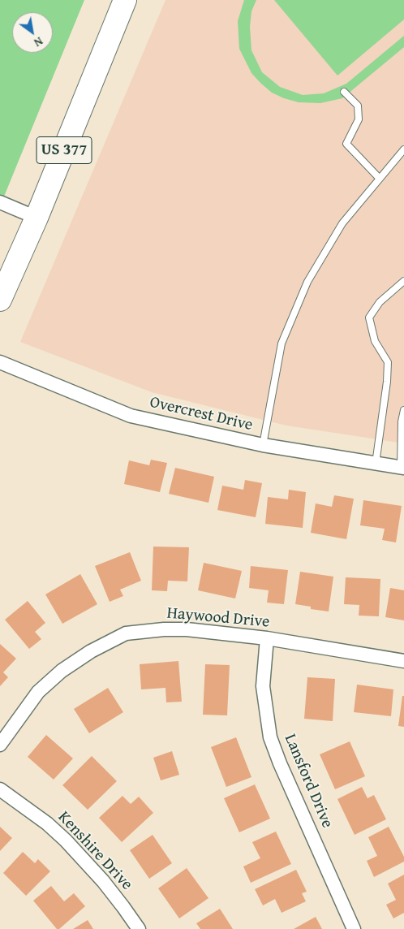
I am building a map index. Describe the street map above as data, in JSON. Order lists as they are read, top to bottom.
{
  "streets": {
    "highway": ["US 377"],
    "street": [
      "Overcrest Drive",
      "Haywood Drive",
      "Lansford Drive",
      "Kenshire Drive"
    ]
  },
  "crossings": [
    ["Haywood Drive", "Lansford Drive"]
  ],
  "north": "bottom right"
}
